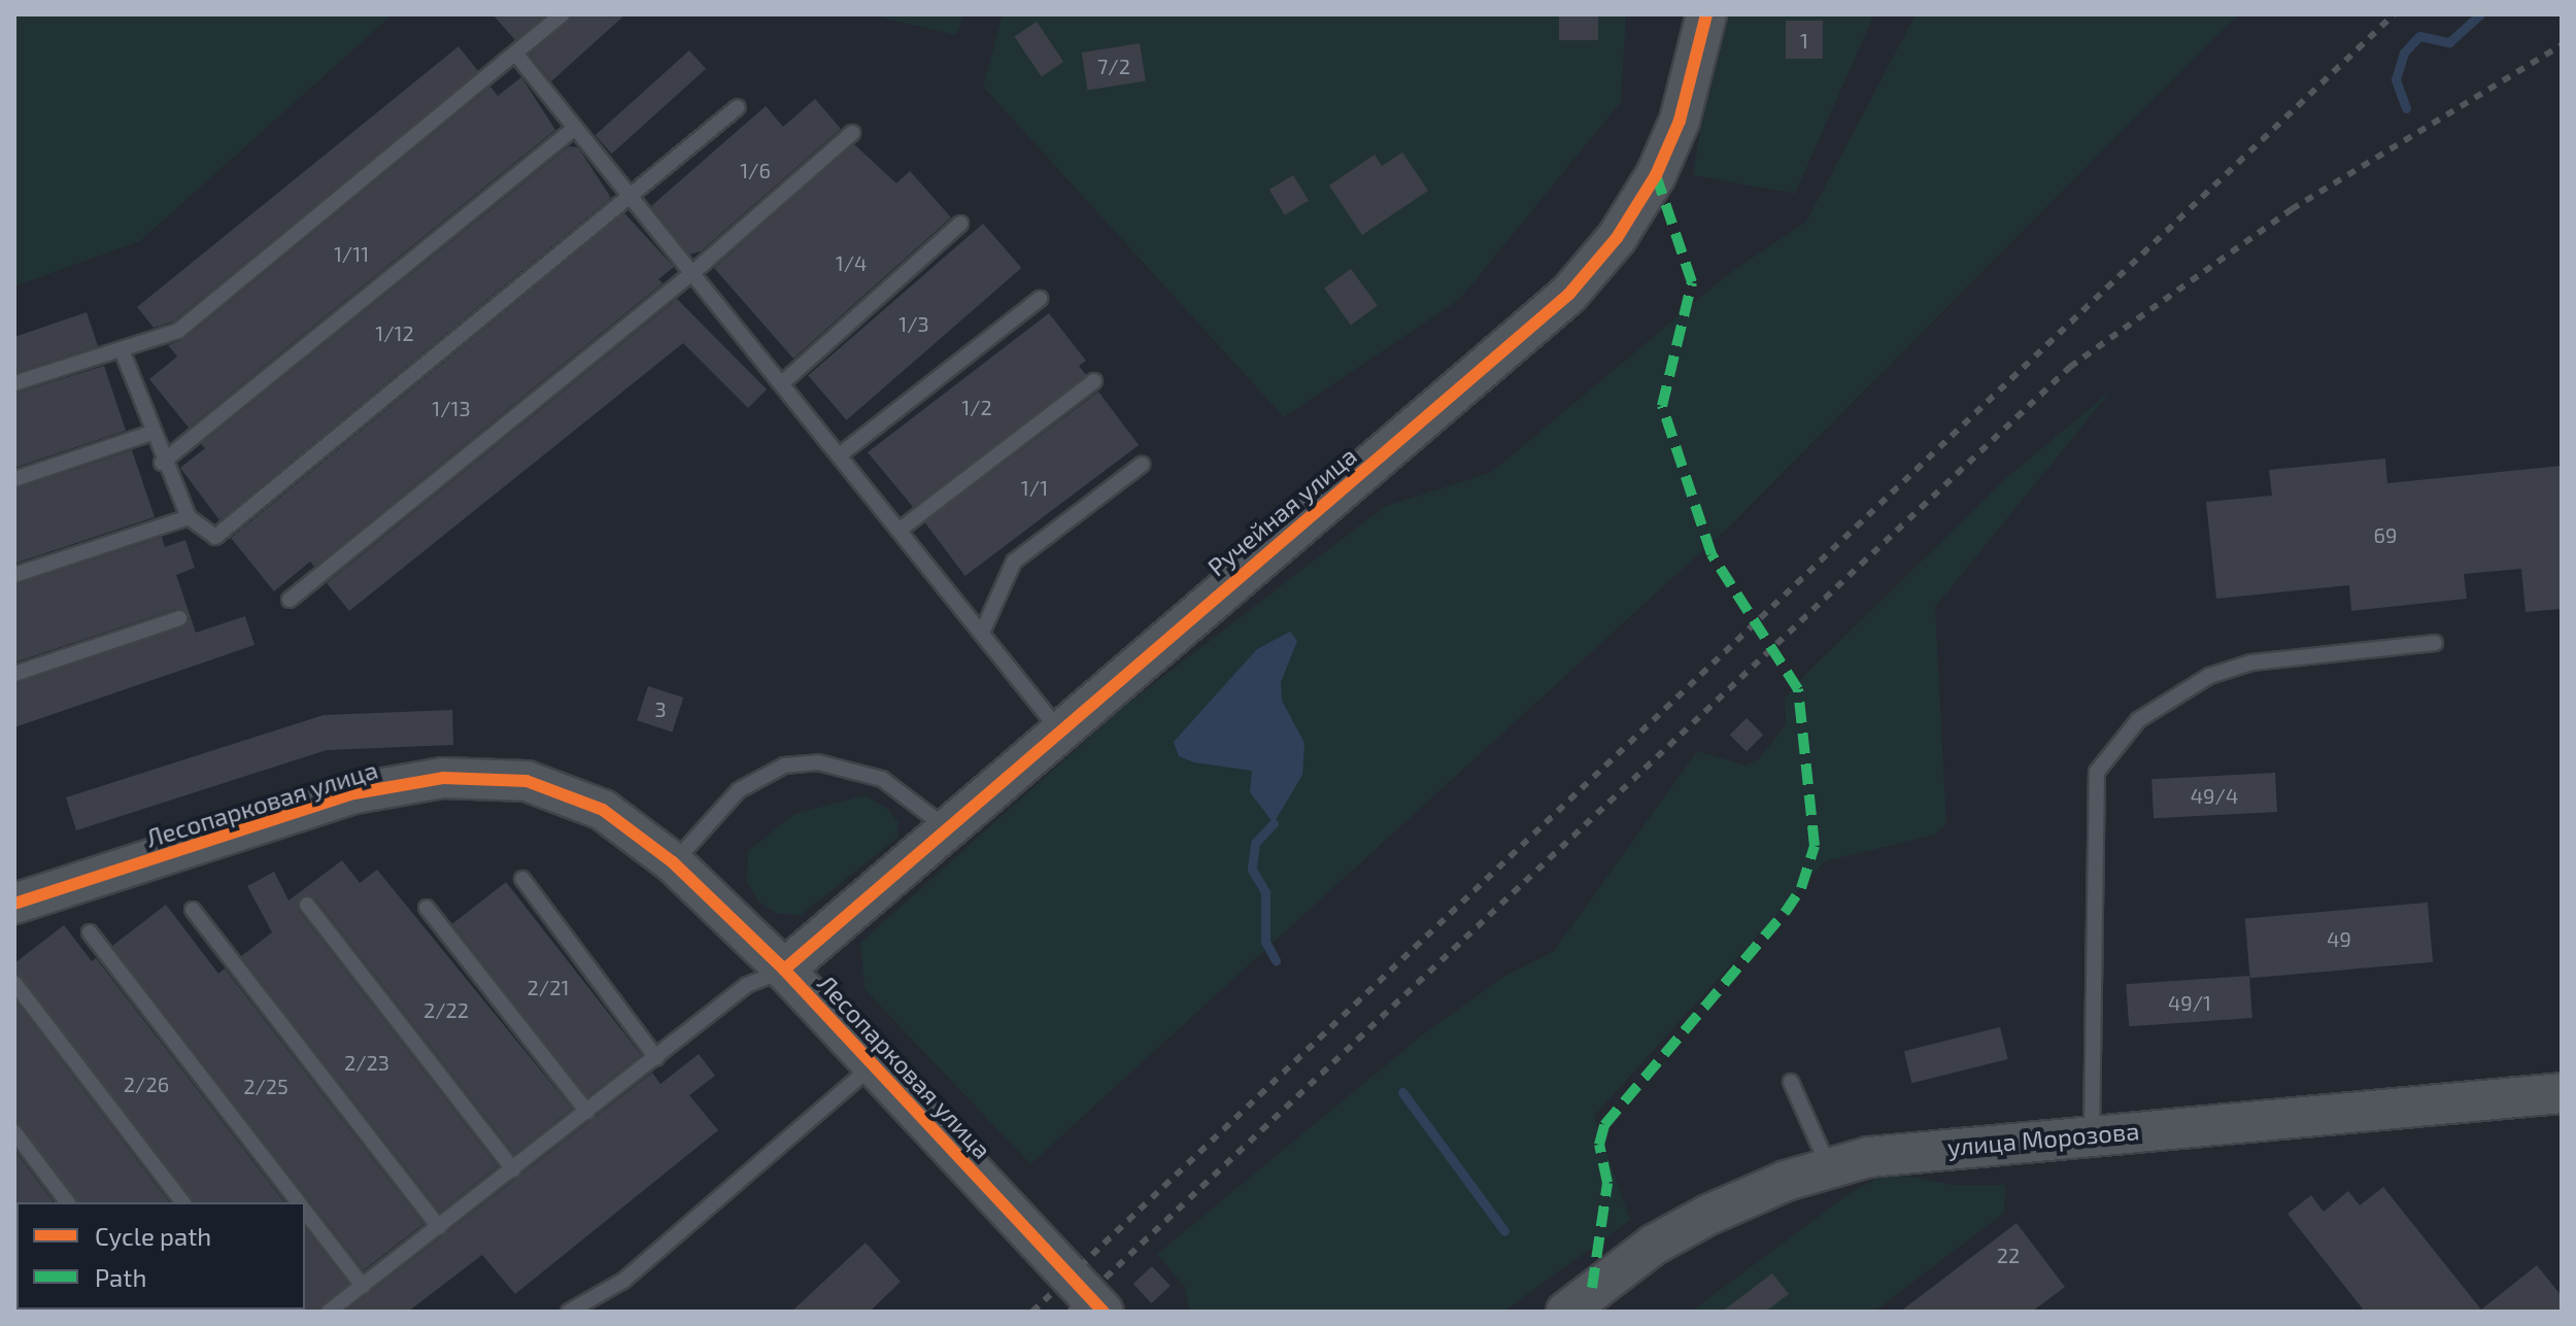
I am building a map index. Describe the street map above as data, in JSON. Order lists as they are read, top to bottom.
{
  "streets": {
    "street": ["Ручейная улица", "Лесопарковая улица", "улица Морозова"]
  },
  "crossings": [
    ["Ручейная улица", "Лесопарковая улица"]
  ],
  "house_numbers": [
    "1",
    "7/2",
    "1/6",
    "1/11",
    "1/4",
    "1/3",
    "1/12",
    "1/2",
    "1/13",
    "1/1",
    "69",
    "3",
    "49/4",
    "49",
    "2/21",
    "49/1",
    "2/22",
    "2/23",
    "2/26",
    "2/25",
    "22"
  ],
  "legend": ["Cycle path", "Path"]
}
